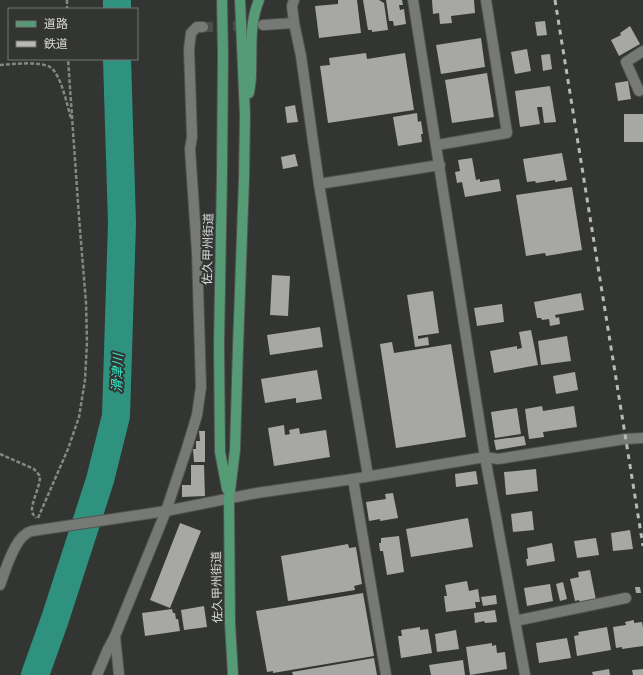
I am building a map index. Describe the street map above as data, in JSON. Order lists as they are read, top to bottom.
{
  "streets": {
    "main road": ["佐久甲州街道"]
  },
  "water": ["滑津川"],
  "legend": ["道路", "鉄道"]
}
